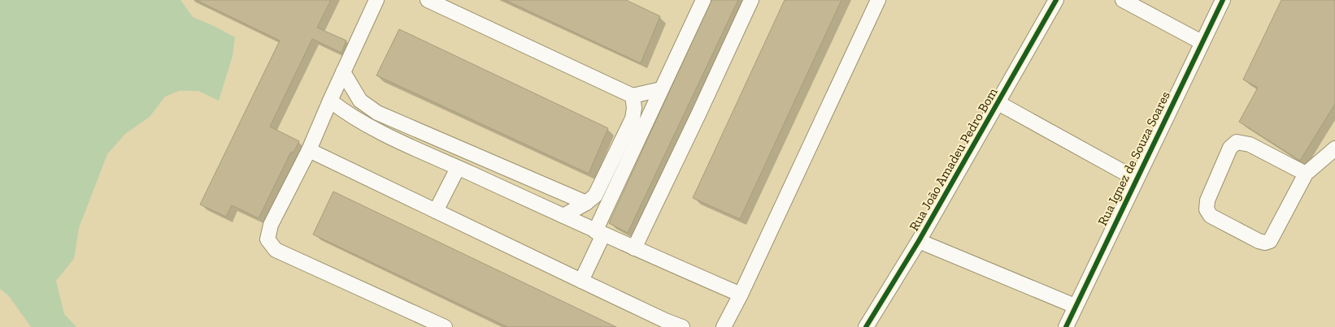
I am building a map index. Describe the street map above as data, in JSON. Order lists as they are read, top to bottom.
{
  "streets": {
    "street": ["Rua Ignez de Souza Soares", "Rua João Amadeu Pedro Bom"]
  }
}
